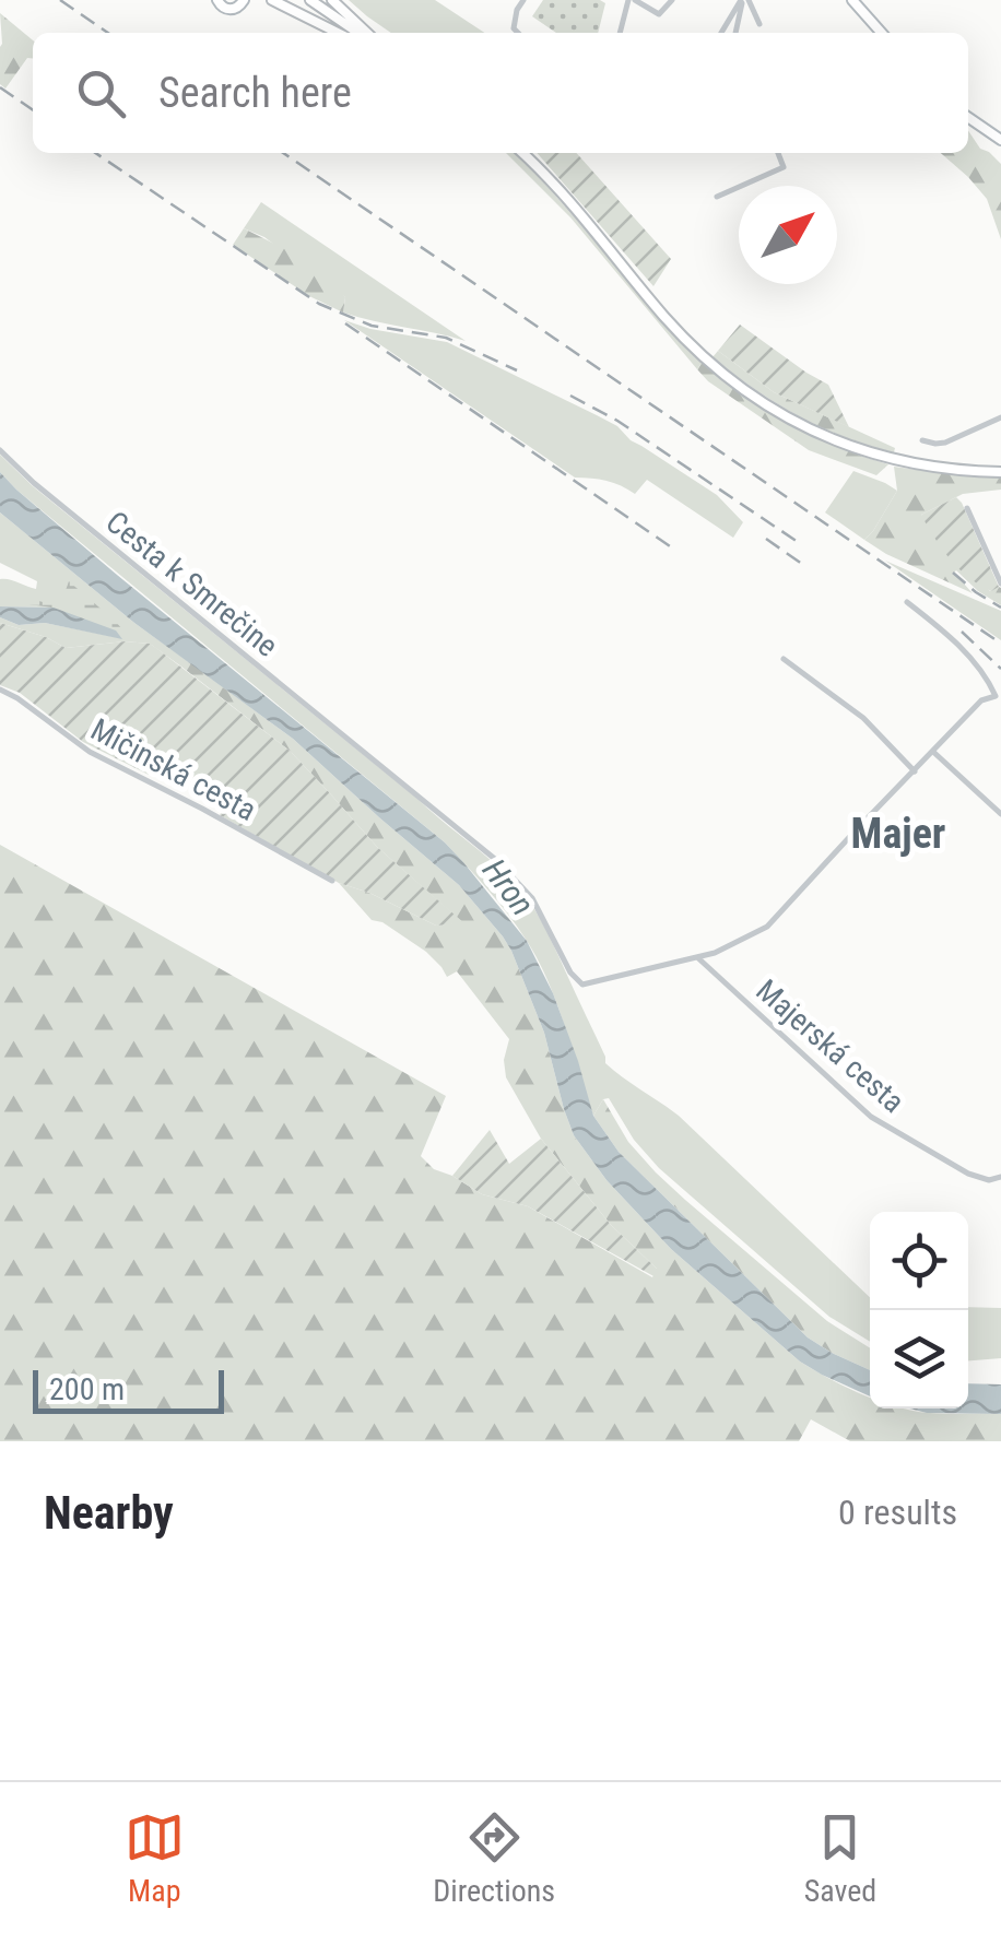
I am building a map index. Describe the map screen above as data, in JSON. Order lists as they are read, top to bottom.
{
  "streets": {
    "street": ["Cesta k Smrečine", "Mičinská cesta", "Majerská cesta"]
  },
  "crossings": [
    ["Cesta k Smrečine", "Majerská cesta"]
  ],
  "districts": ["Majer"],
  "water": ["Hron"],
  "scale_bar": "200 m",
  "north": "top right",
  "page": {
    "search": "Search here",
    "scale": "200 m",
    "heading": ["Nearby", "0 results"],
    "nav": ["Map", "Directions", "Saved"]
  }
}
